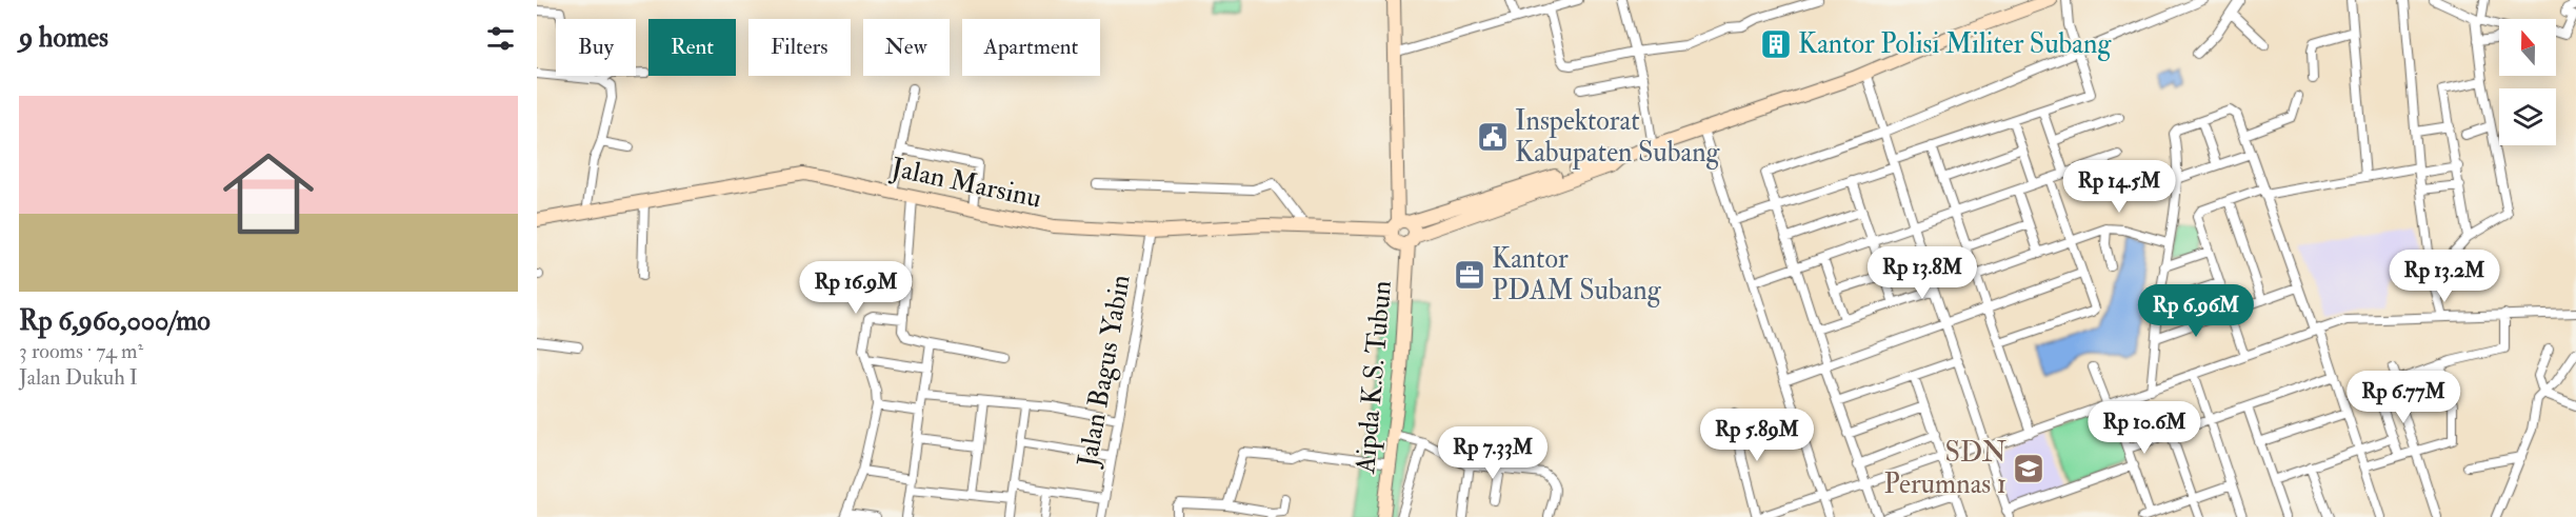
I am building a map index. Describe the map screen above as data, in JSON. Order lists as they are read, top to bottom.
{
  "streets": {
    "street": ["Jalan Marsinu", "Jalan Bagus Yabin", "Aipda K.S. Tubun"]
  },
  "crossings": [
    ["Jalan Marsinu", "Jalan Bagus Yabin"]
  ],
  "places": {
    "building": ["Kantor Polisi Militer Subang"],
    "public building": ["Inspektorat Kabupaten Subang"],
    "office": ["Kantor PDAM Subang"],
    "school or university": ["SDN Perumnas 1"]
  },
  "north": "top",
  "page": {
    "heading": "9 homes",
    "chip": [
      "Buy",
      "Rent",
      "Filters",
      "New",
      "Apartment"
    ],
    "list": [
      {
        "name": "Rp 6,960,000/mo",
        "note": "3 rooms · 74 m² · Jalan Dukuh I"
      }
    ],
    "price": [
      "Rp 14.5M",
      "Rp 13.8M",
      "Rp 13.2M",
      "Rp 16.9M",
      "Rp 6.96M",
      "Rp 6.77M",
      "Rp 10.6M",
      "Rp 5.89M",
      "Rp 7.33M"
    ]
  }
}
